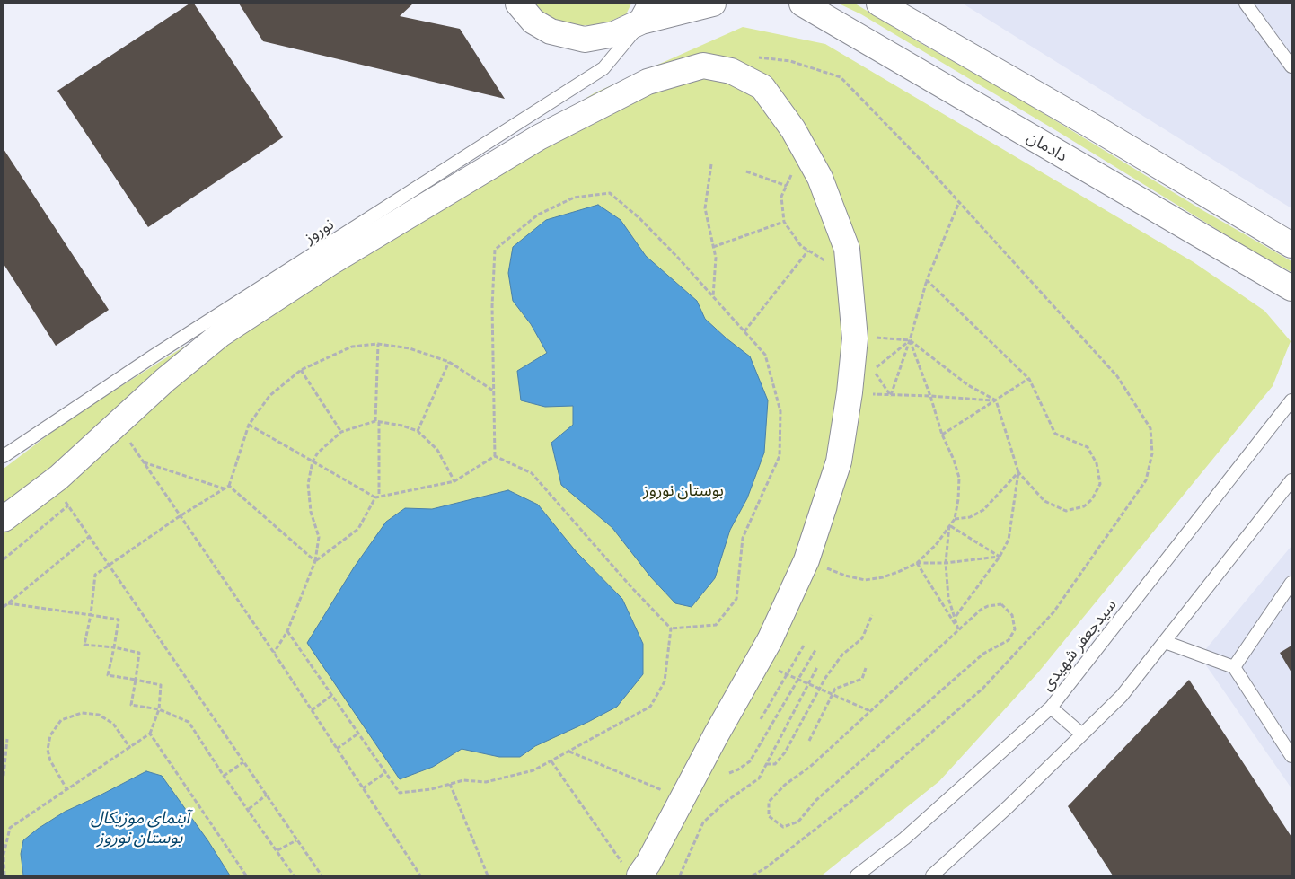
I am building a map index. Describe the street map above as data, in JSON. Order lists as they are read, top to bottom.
{
  "streets": {
    "street": ["دادمان"],
    "lane": ["نوروز", "سیدجعفر شهیدی"]
  },
  "water": ["آبنمای موزیکال بوستان نوروز"],
  "parks": ["بوستان نوروز"]
}
